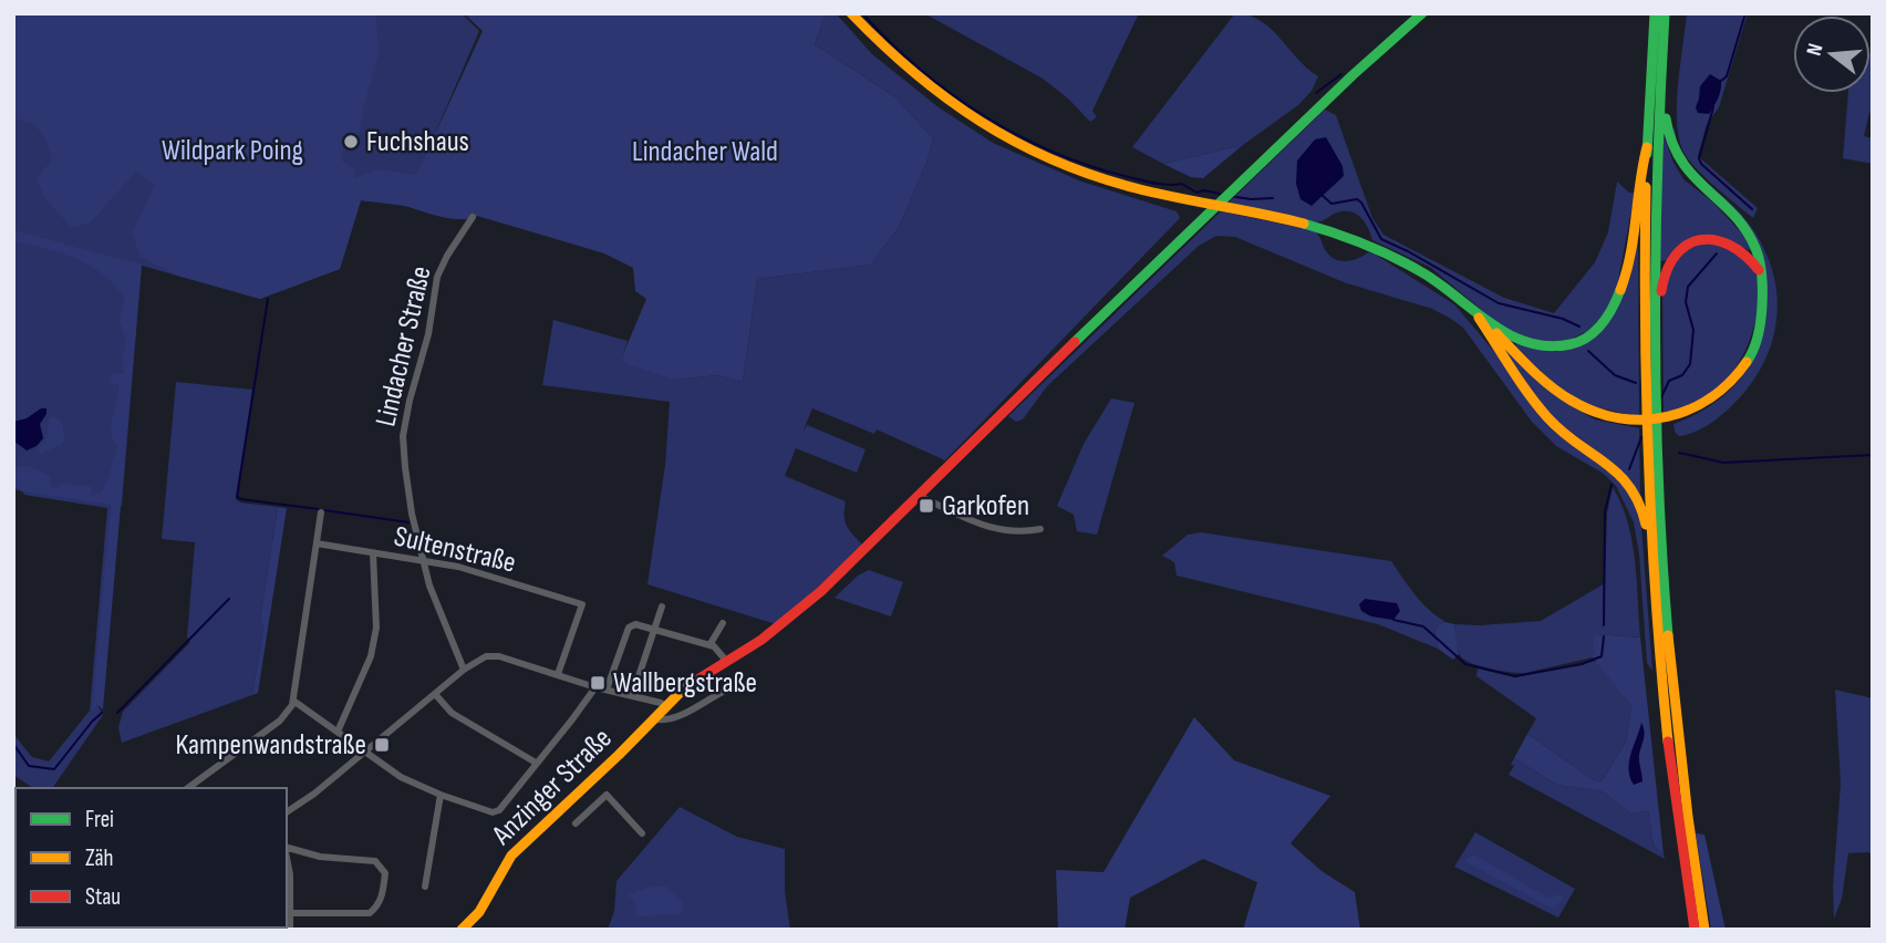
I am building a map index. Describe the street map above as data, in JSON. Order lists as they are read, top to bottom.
{
  "streets": {
    "main road": ["Anzinger Straße"],
    "street": ["Lindacher Straße", "Sultenstraße"]
  },
  "crossings": [
    ["Lindacher Straße", "Sultenstraße"]
  ],
  "parks": ["Wildpark Poing", "Lindacher Wald"],
  "places": {
    "other": ["Fuchshaus"],
    "transit": ["Garkofen", "Wallbergstraße", "Kampenwandstraße"]
  },
  "legend": ["Frei", "Zäh", "Stau"],
  "north": "left"
}
